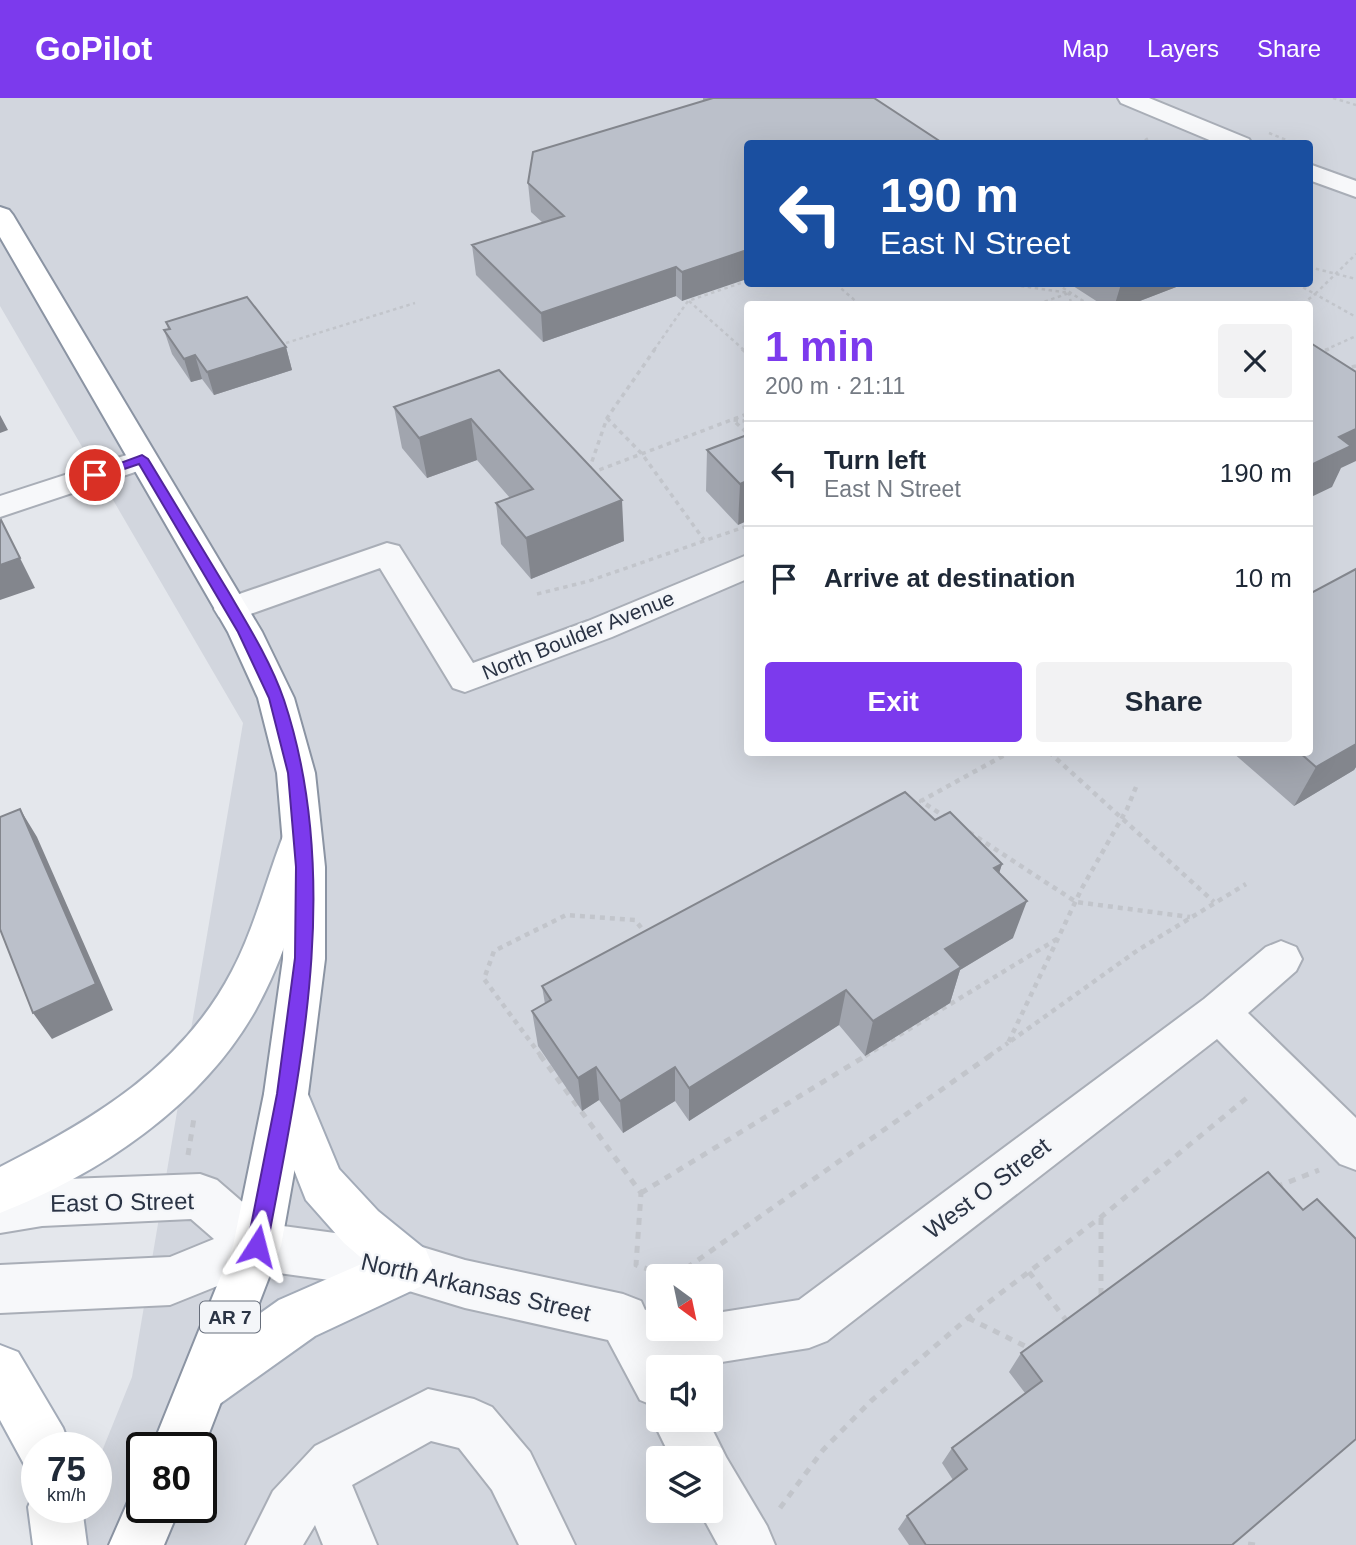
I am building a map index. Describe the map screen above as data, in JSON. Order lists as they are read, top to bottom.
{
  "streets": {
    "main road": ["AR 7"],
    "street": [
      "North Boulder Avenue",
      "West O Street",
      "East O Street",
      "North Arkansas Street"
    ]
  },
  "crossings": [
    ["North Boulder Avenue", "AR 7"],
    ["East O Street", "North Arkansas Street"],
    ["East O Street", "AR 7"],
    ["North Arkansas Street", "AR 7"]
  ],
  "north": "bottom right",
  "page": {
    "header": "GoPilot",
    "nav": ["Map", "Layers", "Share"],
    "turn": ["190 m", "East N Street"],
    "heading": ["1 min", "200 m · 21:11"],
    "list": [
      {
        "name": "Turn left",
        "note": "East N Street",
        "value": "190 m"
      },
      {
        "name": "Arrive at destination",
        "value": "10 m"
      }
    ],
    "buttons": ["Exit", "Share"],
    "speed": "75 km/h",
    "limit": "80"
  }
}
